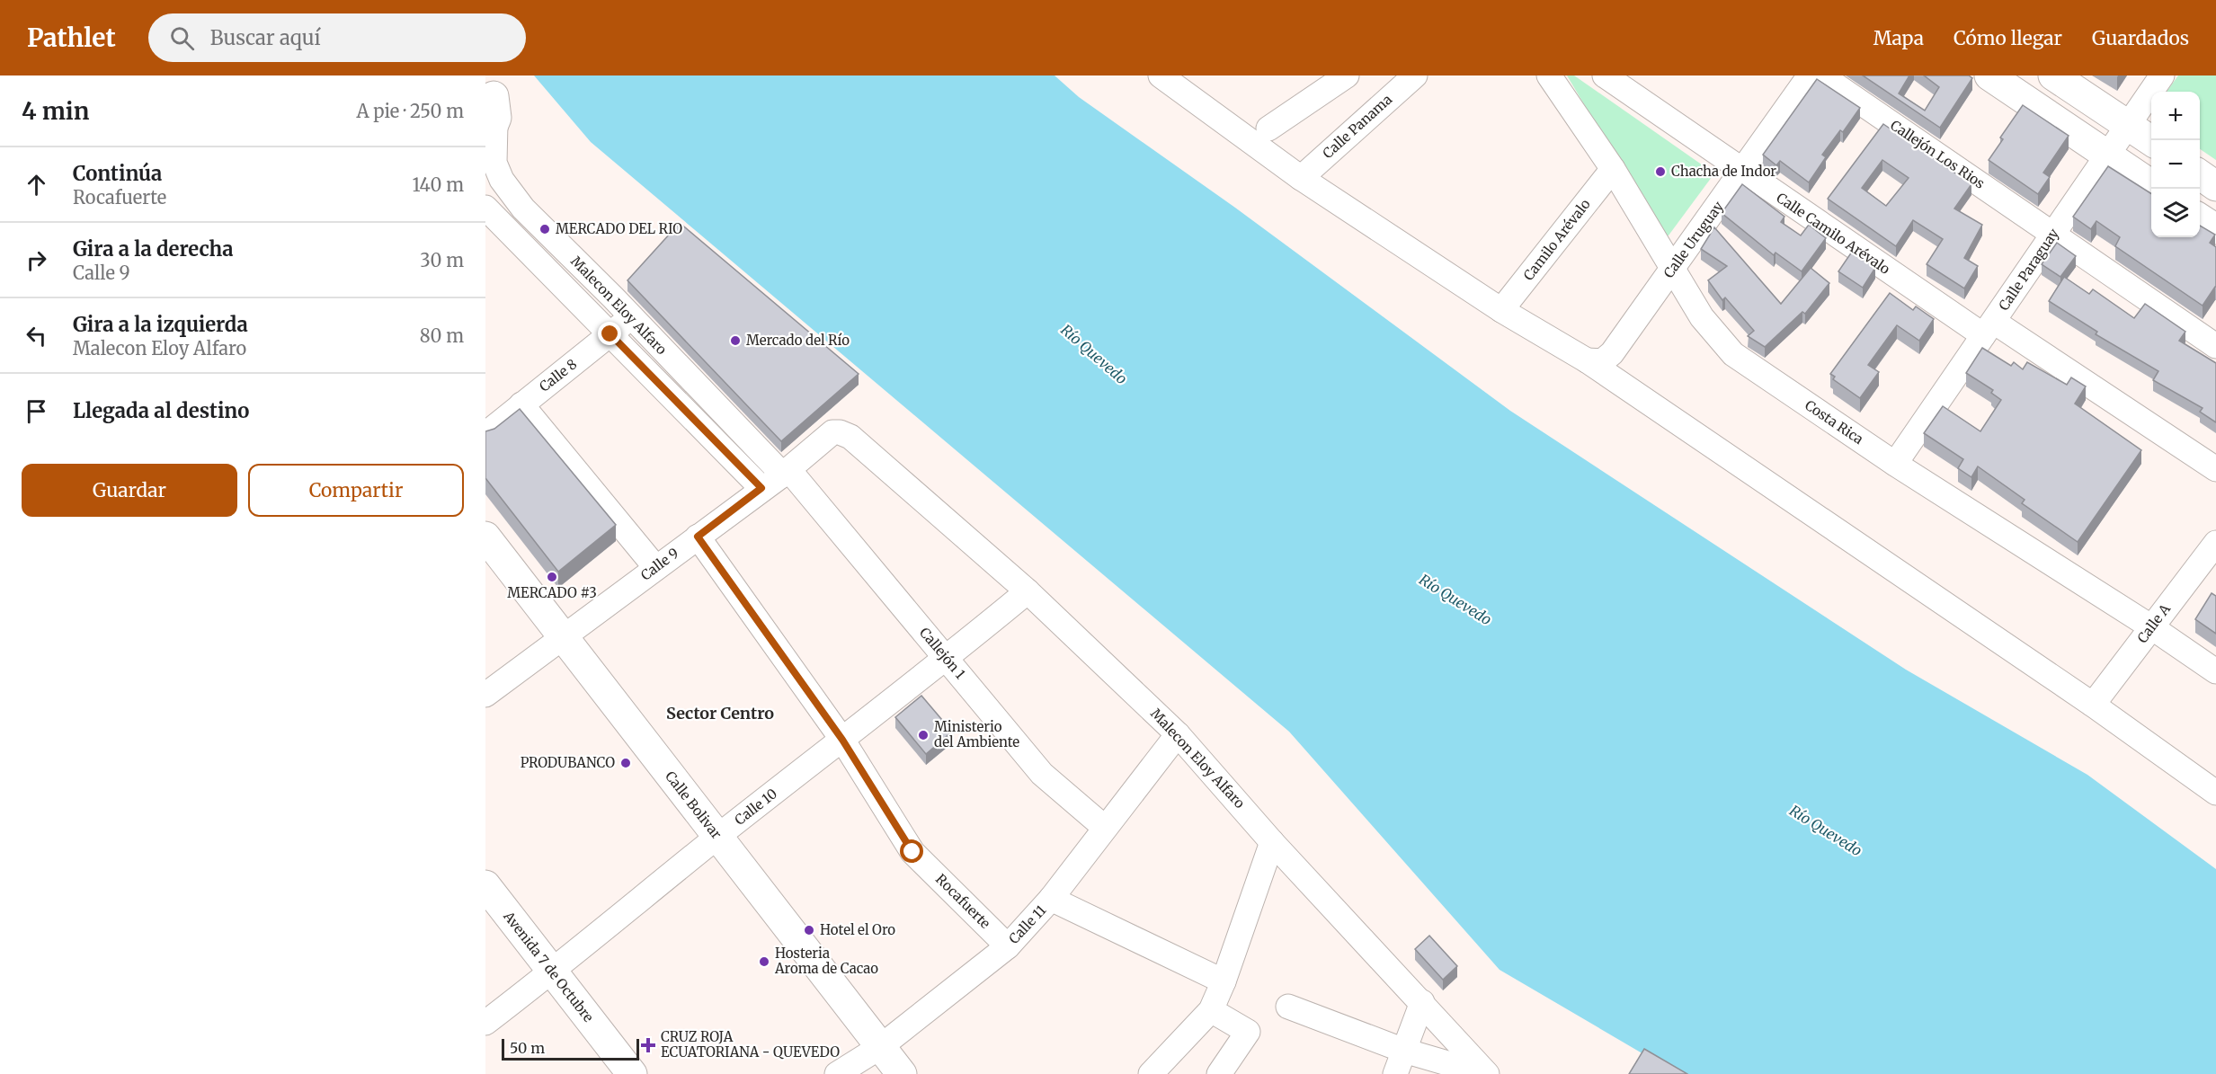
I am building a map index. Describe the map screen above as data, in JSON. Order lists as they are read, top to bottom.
{
  "streets": {
    "main road": ["Calle Bolivar", "Avenida 7 de Octubre"],
    "street": [
      "Calle Panama",
      "Callejón Los Rios",
      "Calle Camilo Arévalo",
      "Camilo Arévalo",
      "Calle Uruguay",
      "Calle Paraguay",
      "Malecon Eloy Alfaro",
      "Calle 8",
      "Costa Rica",
      "Calle 9",
      "Calle A",
      "Callejón 1",
      "Calle 10",
      "Rocafuerte",
      "Calle 11"
    ]
  },
  "crossings": [
    ["Callejón Los Rios", "Calle Paraguay"],
    ["Calle Camilo Arévalo", "Calle Uruguay"],
    ["Calle Camilo Arévalo", "Calle Paraguay"],
    ["Camilo Arévalo", "Costa Rica"],
    ["Calle Uruguay", "Costa Rica"],
    ["Calle Paraguay", "Costa Rica"],
    ["Malecon Eloy Alfaro", "Calle 8"],
    ["Malecon Eloy Alfaro", "Calle 9"],
    ["Malecon Eloy Alfaro", "Callejón 1"],
    ["Malecon Eloy Alfaro", "Calle 10"],
    ["Malecon Eloy Alfaro", "Calle 11"],
    ["Costa Rica", "Calle A"],
    ["Calle 9", "Callejón 1"],
    ["Calle 9", "Calle Bolivar"],
    ["Calle 9", "Rocafuerte"],
    ["Callejón 1", "Calle 10"],
    ["Callejón 1", "Calle 11"],
    ["Calle Bolivar", "Calle 10"],
    ["Calle Bolivar", "Calle 11"],
    ["Calle 10", "Rocafuerte"],
    ["Calle 10", "Avenida 7 de Octubre"],
    ["Rocafuerte", "Calle 11"]
  ],
  "districts": ["Sector Centro"],
  "water": ["Río Quevedo"],
  "places": {
    "other": [
      "Chacha de Indor",
      "MERCADO DEL RIO",
      "Mercado del Río",
      "MERCADO #3",
      "Ministerio del Ambiente",
      "PRODUBANCO",
      "Hotel el Oro",
      "Hosteria Aroma de Cacao"
    ],
    "health": ["CRUZ ROJA ECUATORIANA - QUEVEDO"]
  },
  "scale_bar": "50 m",
  "page": {
    "header": "Pathlet",
    "search": "Buscar aquí",
    "nav": ["Mapa", "Cómo llegar", "Guardados"],
    "heading": ["4 min", "A pie · 250 m"],
    "map_buttons": ["+", "−"],
    "list": [
      ["Continúa", "Rocafuerte", "140 m"],
      ["Gira a la derecha", "Calle 9", "30 m"],
      ["Gira a la izquierda", "Malecon Eloy Alfaro", "80 m"],
      "Llegada al destino"
    ],
    "buttons": ["Guardar", "Compartir"],
    "scale": "50 m"
  }
}
